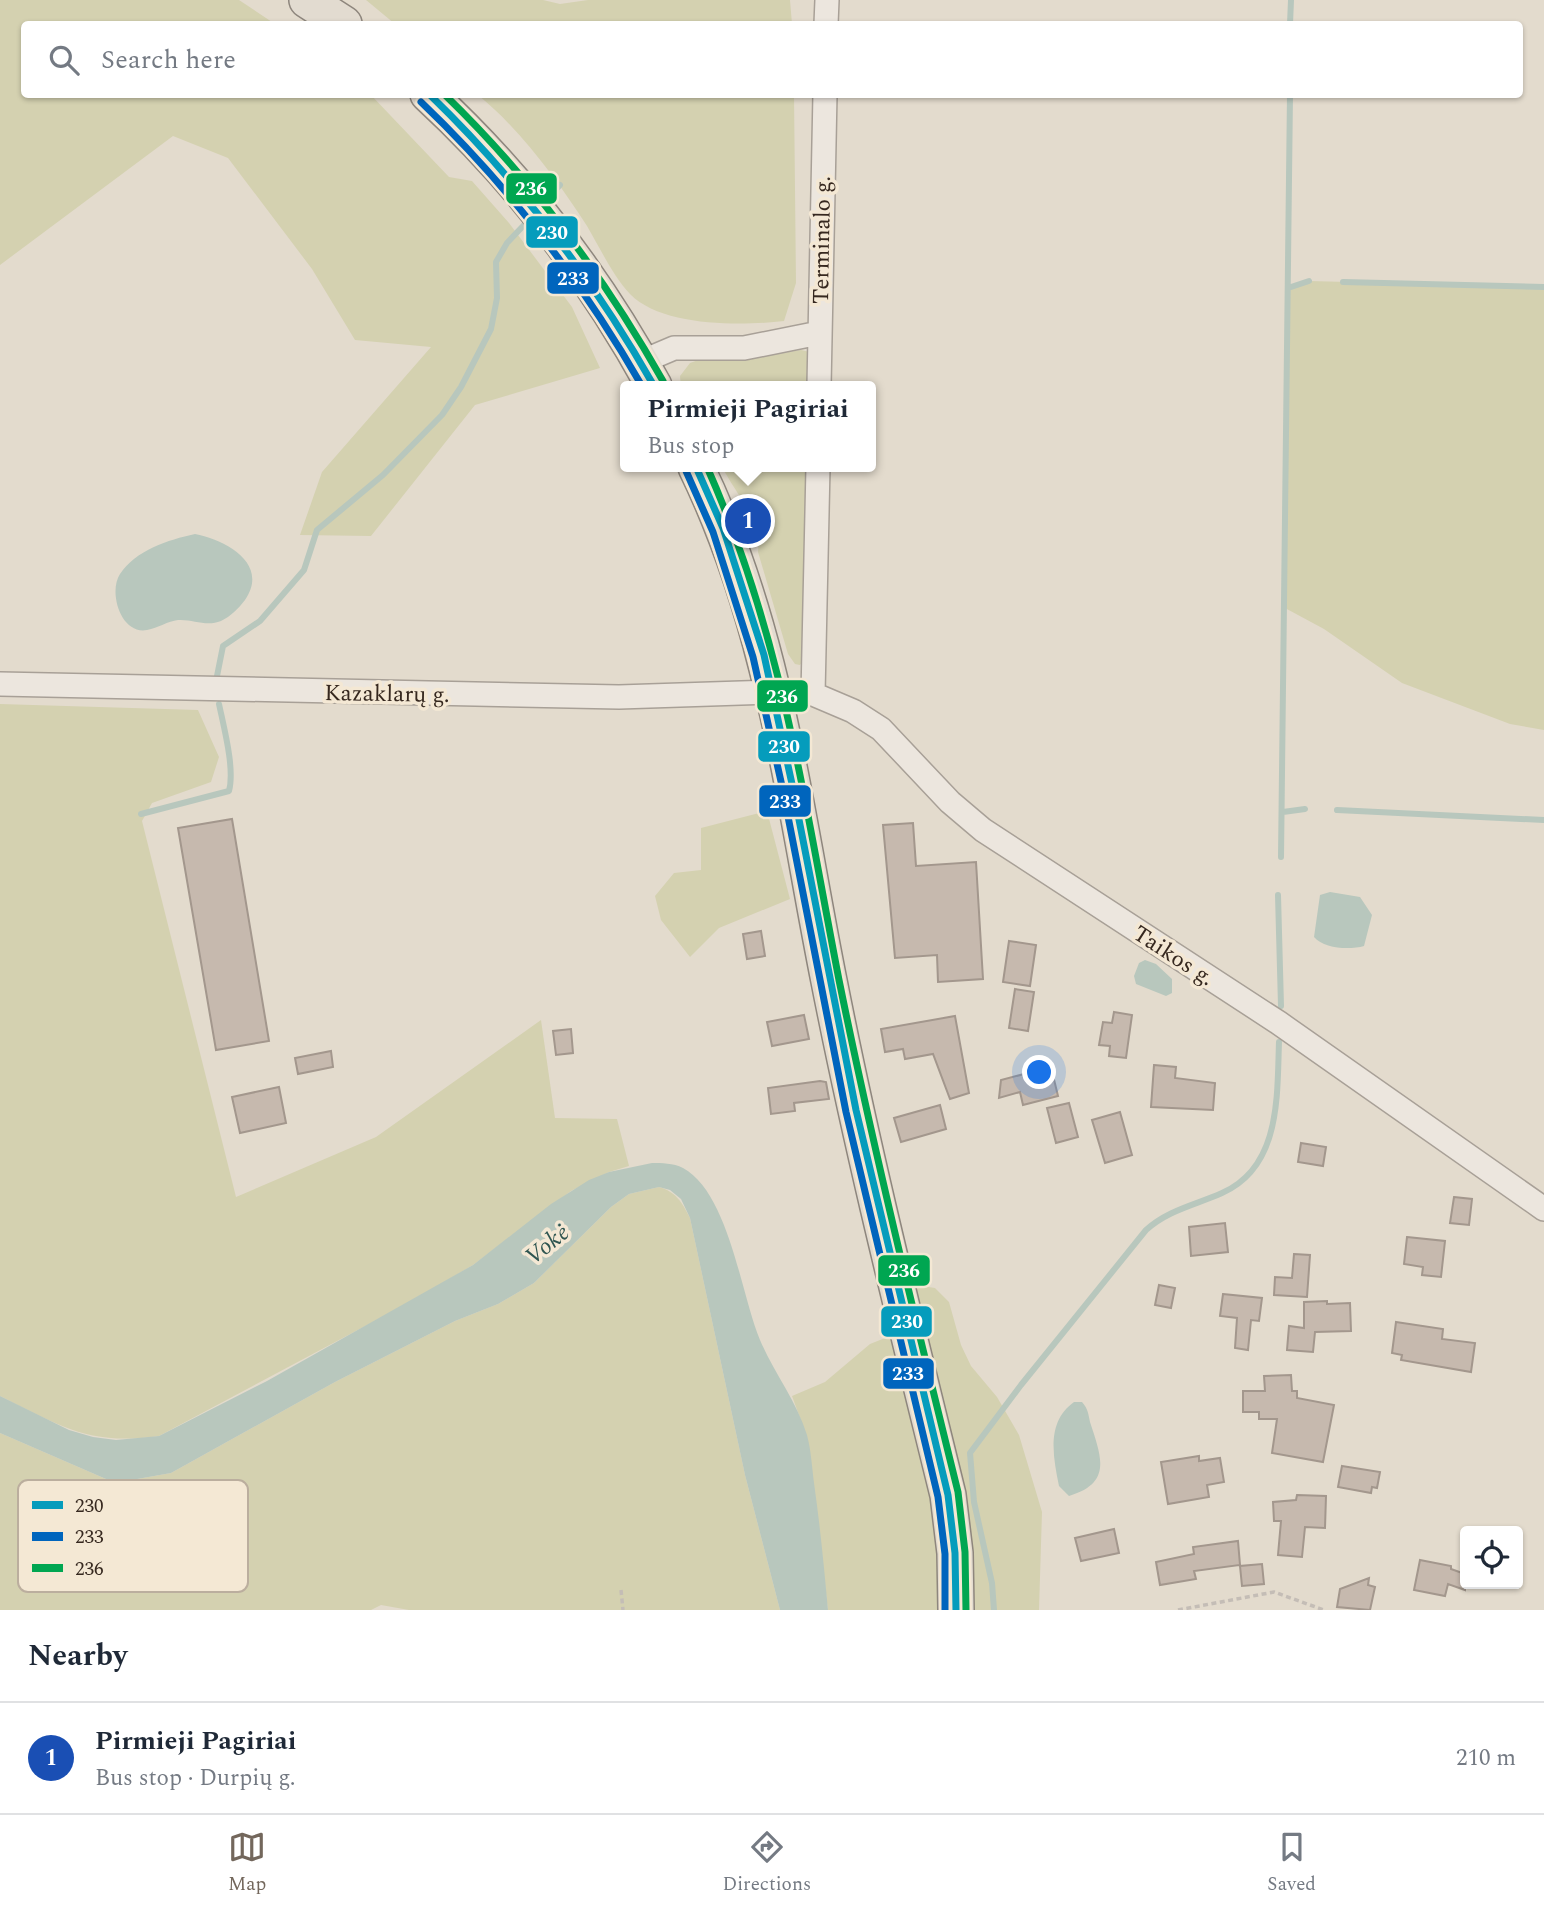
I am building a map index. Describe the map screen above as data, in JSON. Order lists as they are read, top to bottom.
{
  "streets": {
    "street": ["Terminalo g.", "Kazaklarų g.", "Taikos g."]
  },
  "water": ["Vokė"],
  "lines": ["transit line 230", "transit line 236", "transit line 233"],
  "legend": ["230", "233", "236"],
  "page": {
    "search": "Search here",
    "popup": ["Pirmieji Pagiriai", "Bus stop"],
    "pins": "1",
    "heading": "Nearby",
    "list": [
      {
        "mark": "1",
        "name": "Pirmieji Pagiriai",
        "note": "Bus stop · Durpių g.",
        "value": "210 m"
      }
    ],
    "nav": ["Map", "Directions", "Saved"]
  }
}
